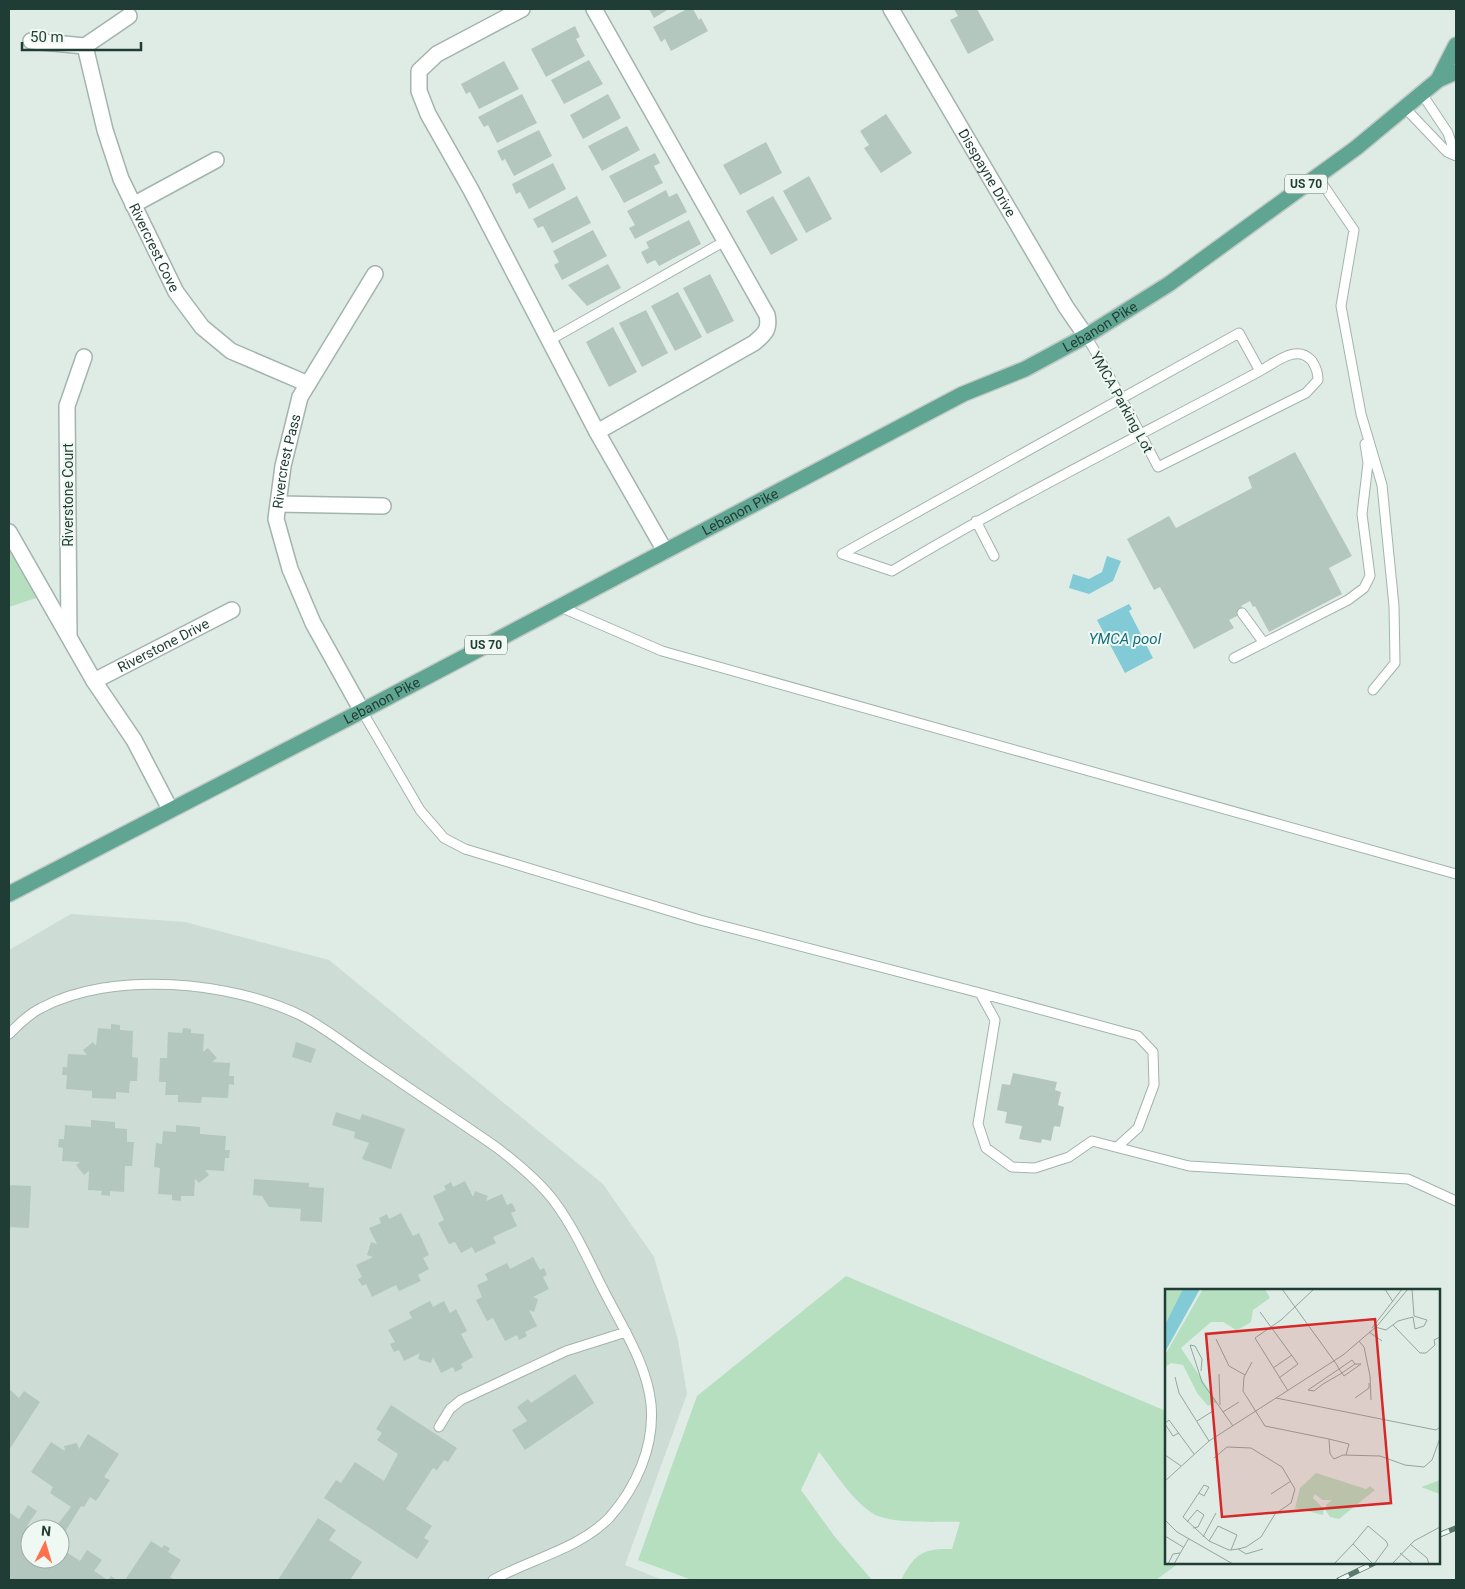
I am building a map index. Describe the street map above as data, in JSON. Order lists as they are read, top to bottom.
{
  "streets": {
    "main road": ["US 70", "Lebanon Pike"],
    "street": [
      "Disspayne Drive",
      "Rivercrest Cove",
      "Rivercrest Pass",
      "Riverstone Court",
      "Riverstone Drive"
    ],
    "lane": ["YMCA Parking Lot"]
  },
  "crossings": [
    ["Disspayne Drive", "Lebanon Pike"],
    ["Disspayne Drive", "YMCA Parking Lot"],
    ["Rivercrest Cove", "Rivercrest Pass"],
    ["Lebanon Pike", "YMCA Parking Lot"],
    ["Lebanon Pike", "Rivercrest Pass"],
    ["Lebanon Pike", "Riverstone Court"],
    ["Riverstone Court", "Riverstone Drive"]
  ],
  "water": ["YMCA pool"],
  "scale_bar": "50 m",
  "north": "top"
}
